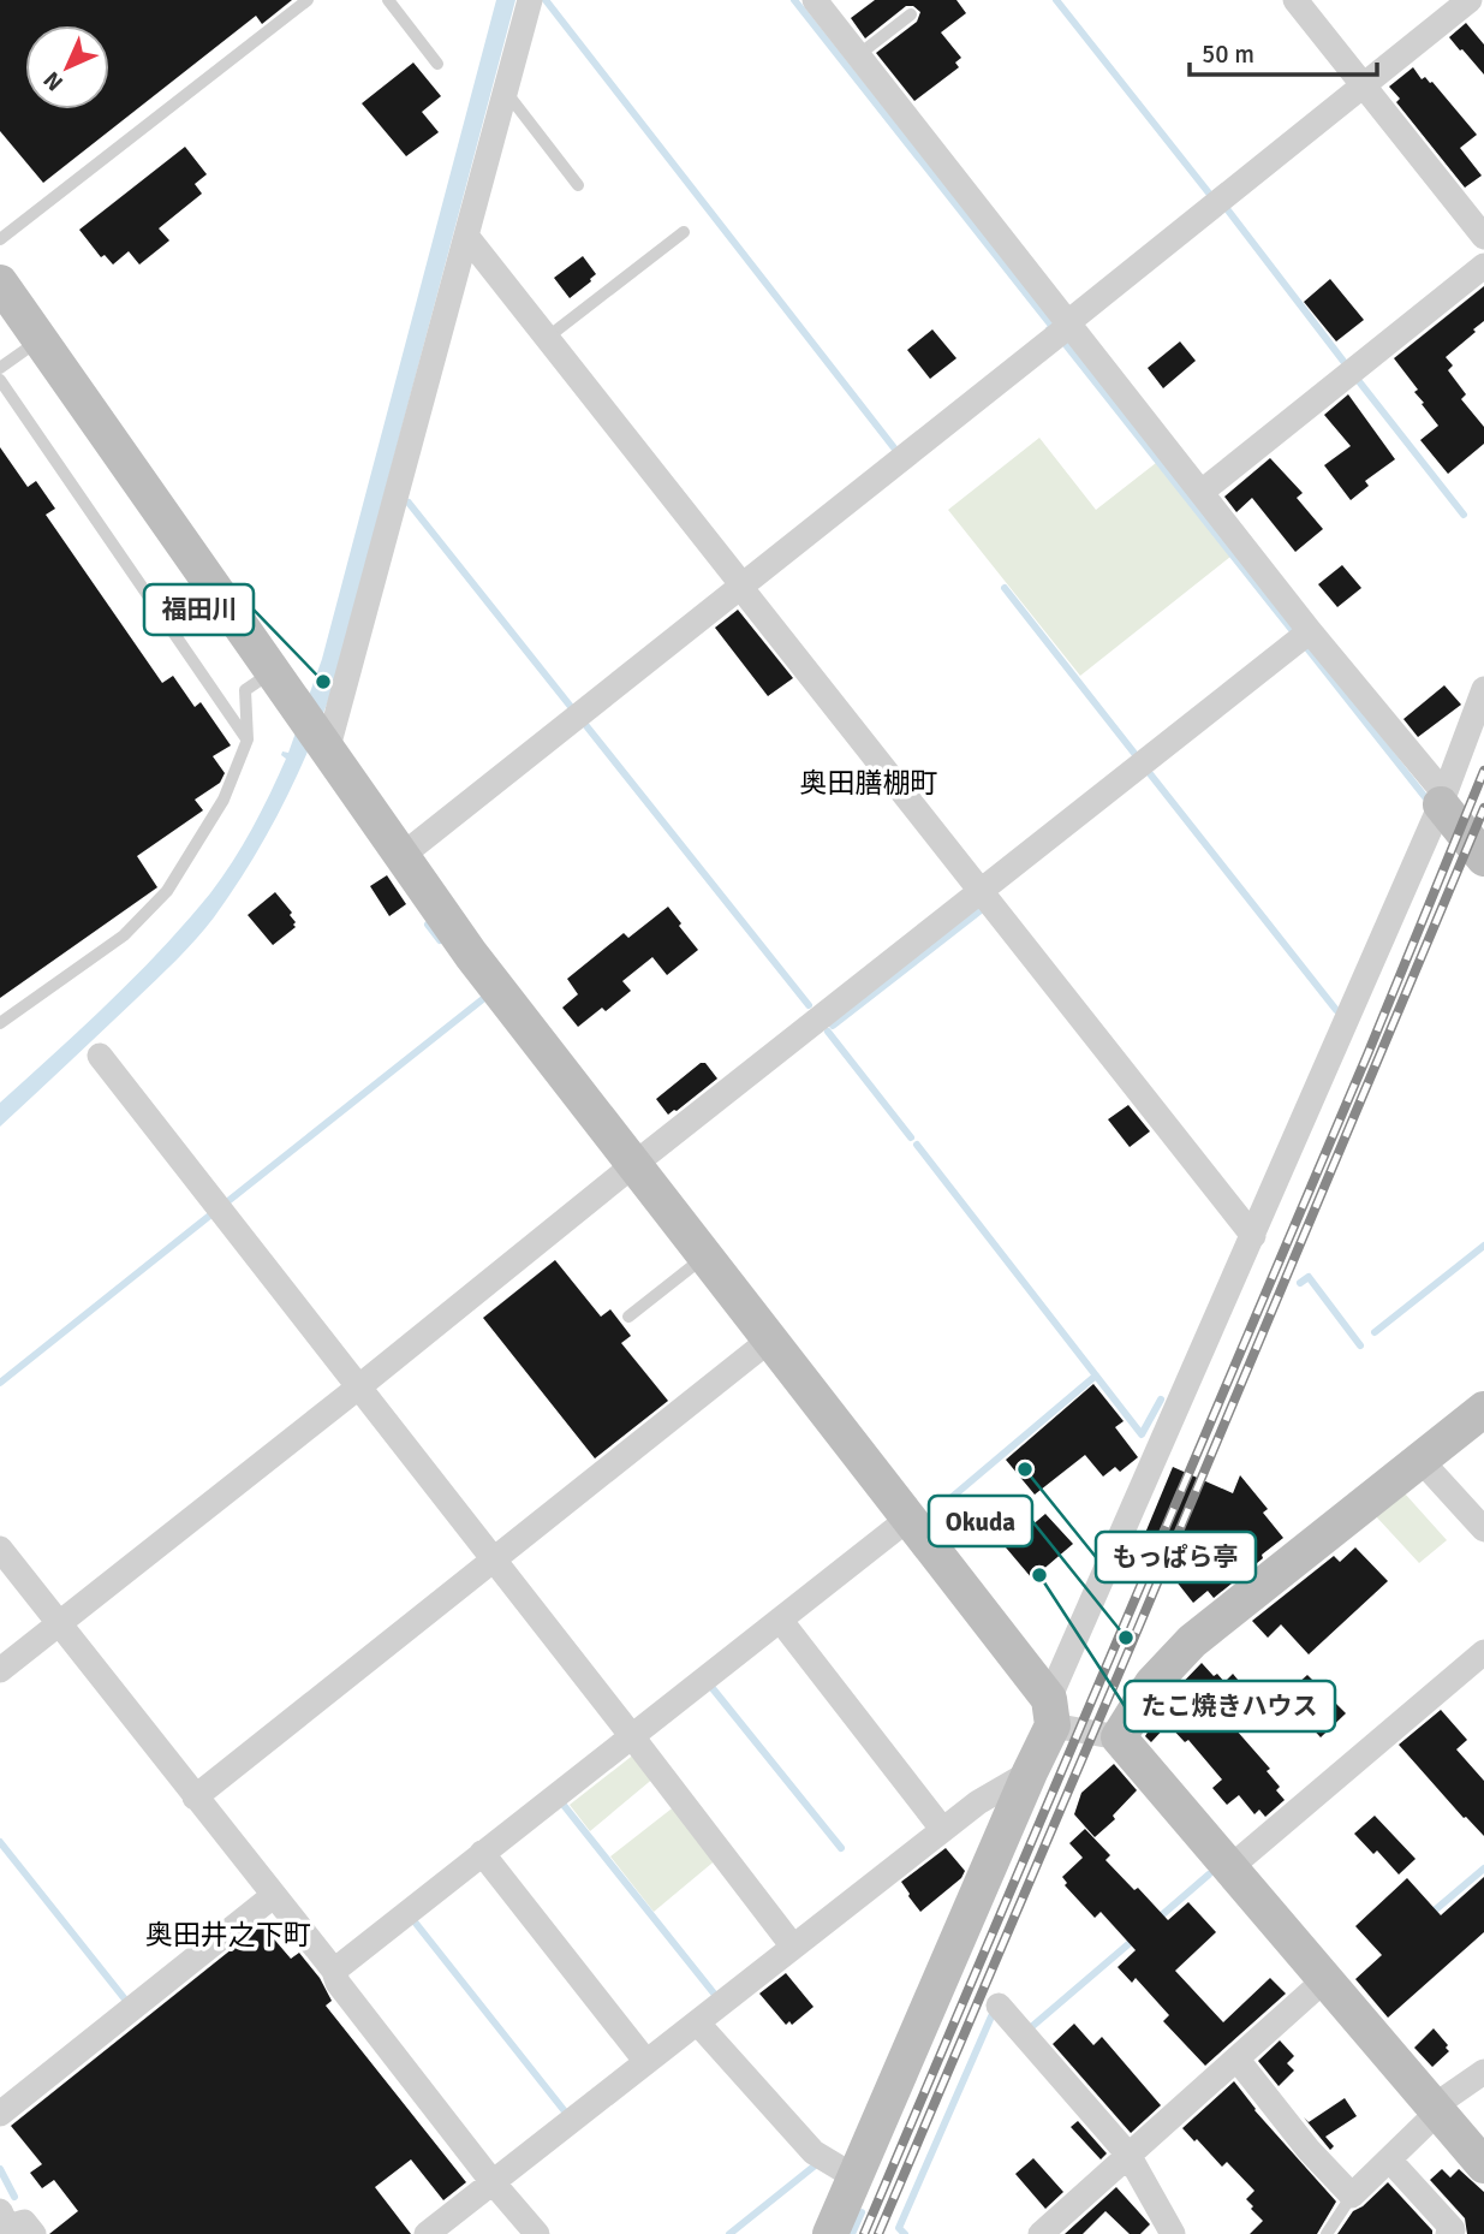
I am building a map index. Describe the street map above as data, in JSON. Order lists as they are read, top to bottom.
{
  "districts": ["奥田膳棚町", "奥田井之下町"],
  "places": [
    "福田川",
    "もっぱら亭",
    "たこ焼きハウス",
    "Okuda"
  ],
  "scale_bar": "50 m",
  "north": "bottom left"
}
